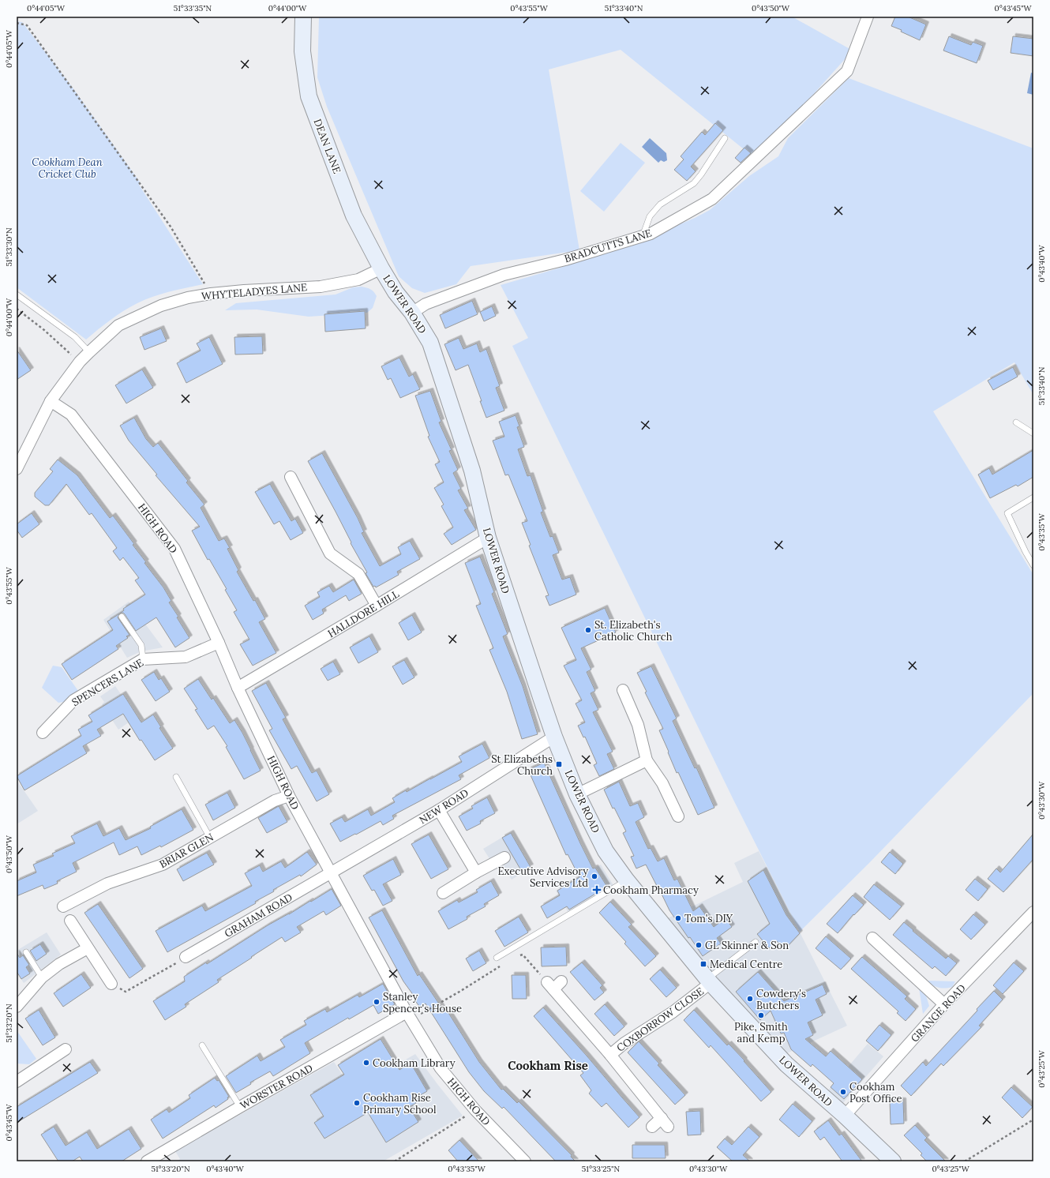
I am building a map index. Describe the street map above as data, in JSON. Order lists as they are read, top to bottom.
{
  "streets": {
    "street": [
      "DEAN LANE",
      "BRADCUTTS LANE",
      "WHYTELADYES LANE",
      "LOWER ROAD",
      "HIGH ROAD",
      "HALLDORE HILL",
      "SPENCERS LANE",
      "NEW ROAD",
      "BRIAR GLEN",
      "GRAHAM ROAD",
      "GRANGE ROAD",
      "COXBORROW CLOSE",
      "WORSTER ROAD"
    ]
  },
  "crossings": [
    ["DEAN LANE", "WHYTELADYES LANE"],
    ["DEAN LANE", "LOWER ROAD"],
    ["BRADCUTTS LANE", "LOWER ROAD"],
    ["WHYTELADYES LANE", "LOWER ROAD"],
    ["WHYTELADYES LANE", "HIGH ROAD"],
    ["LOWER ROAD", "HALLDORE HILL"],
    ["LOWER ROAD", "NEW ROAD"],
    ["LOWER ROAD", "GRANGE ROAD"],
    ["LOWER ROAD", "COXBORROW CLOSE"],
    ["HIGH ROAD", "HALLDORE HILL"],
    ["HIGH ROAD", "SPENCERS LANE"],
    ["HIGH ROAD", "NEW ROAD"],
    ["HIGH ROAD", "BRIAR GLEN"],
    ["HIGH ROAD", "GRAHAM ROAD"],
    ["HIGH ROAD", "WORSTER ROAD"],
    ["NEW ROAD", "GRAHAM ROAD"]
  ],
  "districts": ["Cookham Rise"],
  "parks": ["Cookham Dean Cricket Club"],
  "places": {
    "other": [
      "St. Elizabeth's Catholic Church",
      "Executive Advisory Services Ltd",
      "Tom's DIY",
      "GL Skinner & Son",
      "Cowdery's Butchers",
      "Stanley Spencer's House",
      "Pike, Smith and Kemp",
      "Cookham Library",
      "Cookham Post Office",
      "Cookham Rise Primary School"
    ],
    "transit": ["St Elizabeths Church", "Medical Centre"],
    "health": ["Cookham Pharmacy"]
  },
  "coordinates": [
    "0°44'05\"W",
    "51°33'35\"N",
    "0°44'00\"W",
    "0°43'55\"W",
    "51°33'40\"N",
    "0°43'50\"W",
    "0°43'45\"W",
    "51°33'30\"N",
    "0°43'40\"W",
    "0°43'35\"W",
    "0°43'30\"W",
    "51°33'20\"N",
    "0°43'25\"W",
    "51°33'25\"N"
  ]
}
